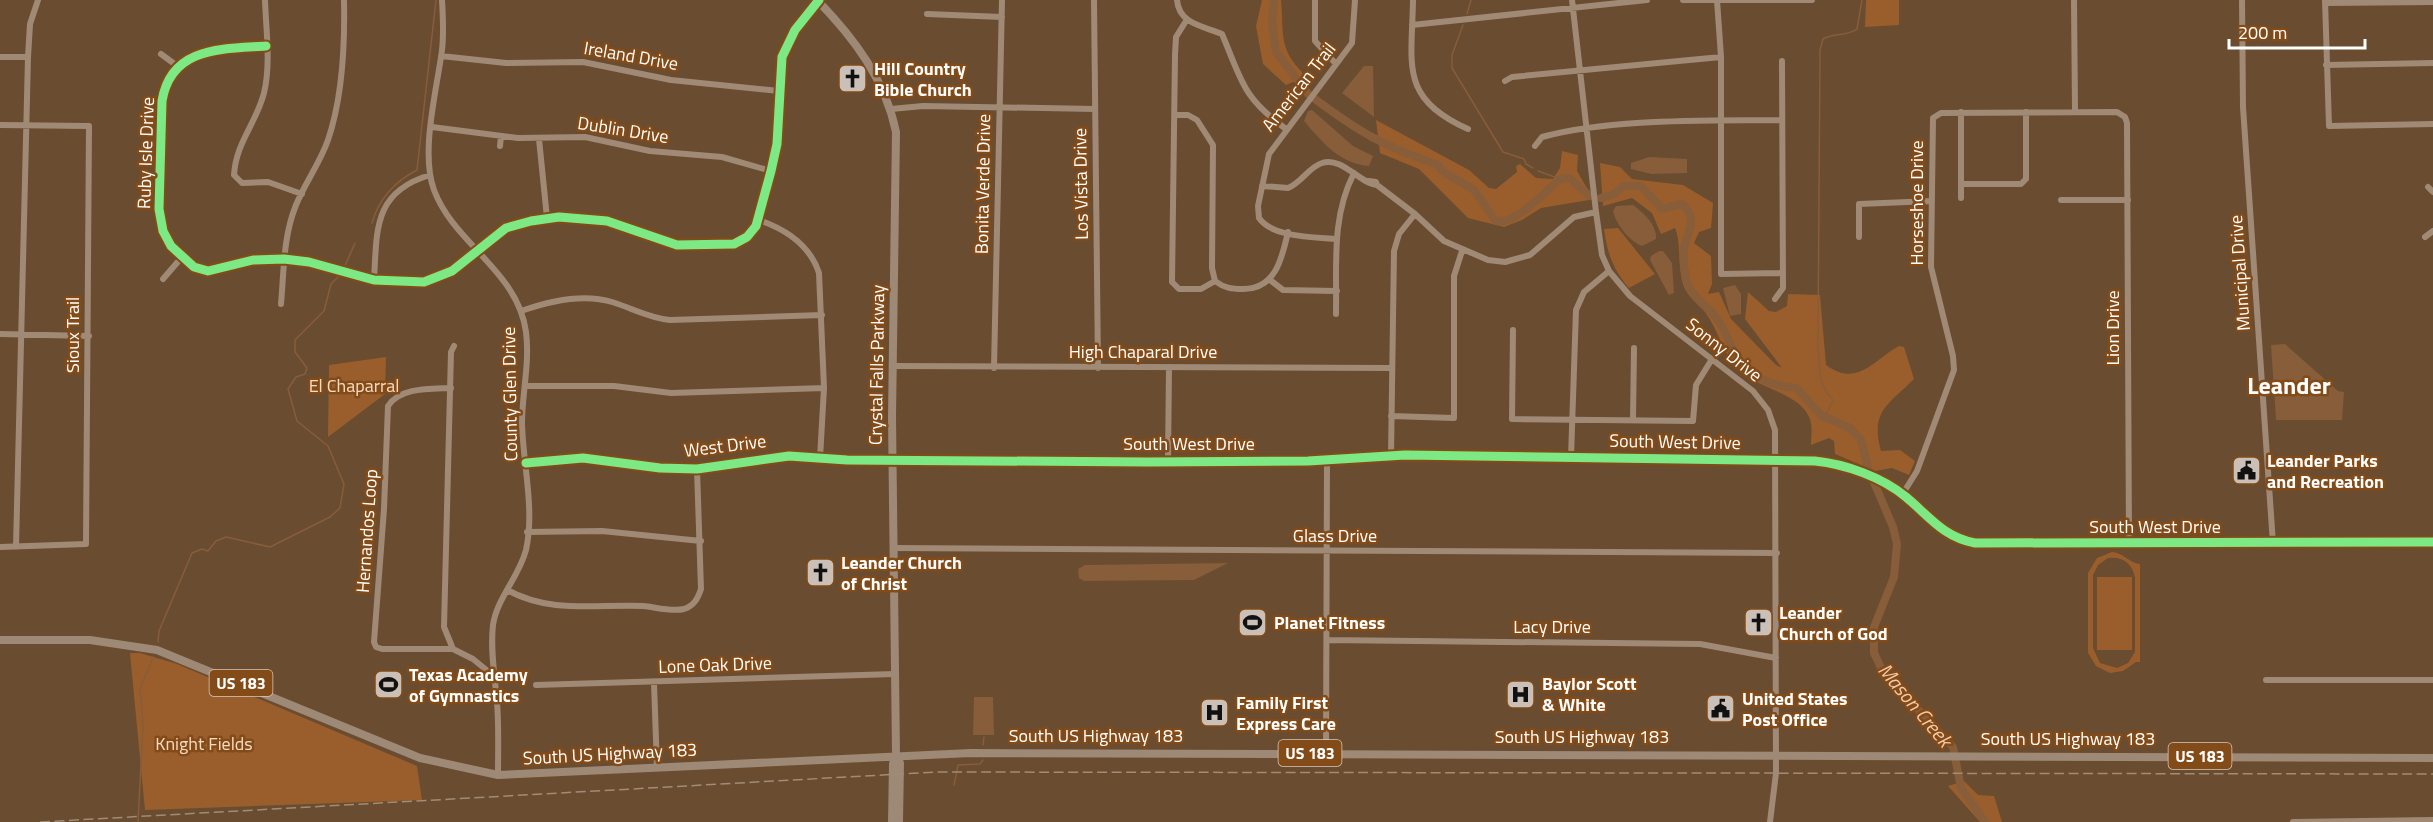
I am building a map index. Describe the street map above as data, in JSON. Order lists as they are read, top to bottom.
{
  "streets": {
    "main road": ["Crystal Falls Parkway", "US 183", "South US Highway 183"],
    "street": [
      "Ireland Drive",
      "American Trail",
      "Dublin Drive",
      "Ruby Isle Drive",
      "Bonita Verde Drive",
      "Los Vista Drive",
      "Horseshoe Drive",
      "Municipal Drive",
      "Lion Drive",
      "Sioux Trail",
      "Sonny Drive",
      "High Chaparal Drive",
      "County Glen Drive",
      "South West Drive",
      "West Drive",
      "Hernandos Loop",
      "Glass Drive",
      "Lacy Drive",
      "Lone Oak Drive"
    ]
  },
  "crossings": [
    ["Ireland Drive", "County Glen Drive"],
    ["Dublin Drive", "County Glen Drive"],
    ["Bonita Verde Drive", "High Chaparal Drive"],
    ["Los Vista Drive", "High Chaparal Drive"],
    ["Horseshoe Drive", "South West Drive"],
    ["Municipal Drive", "South West Drive"],
    ["Lion Drive", "South West Drive"],
    ["Sonny Drive", "South West Drive"],
    ["Sonny Drive", "Glass Drive"],
    ["Sonny Drive", "Lacy Drive"],
    ["Sonny Drive", "South US Highway 183"],
    ["High Chaparal Drive", "Crystal Falls Parkway"],
    ["Crystal Falls Parkway", "South West Drive"],
    ["Crystal Falls Parkway", "West Drive"],
    ["Crystal Falls Parkway", "Glass Drive"],
    ["Crystal Falls Parkway", "Lone Oak Drive"],
    ["Crystal Falls Parkway", "South US Highway 183"],
    ["County Glen Drive", "West Drive"],
    ["County Glen Drive", "South US Highway 183"],
    ["South West Drive", "West Drive"]
  ],
  "districts": ["Leander"],
  "water": ["Mason Creek"],
  "parks": ["El Chaparral", "Knight Fields"],
  "places": {
    "church": ["Hill Country Bible Church", "Leander Church of Christ", "Leander Church of God"],
    "public building": ["Leander Parks and Recreation", "United States Post Office"],
    "sports": ["Planet Fitness", "Texas Academy of Gymnastics"],
    "hospital": ["Baylor Scott & White", "Family First Express Care"]
  },
  "scale_bar": "200 m"
}
